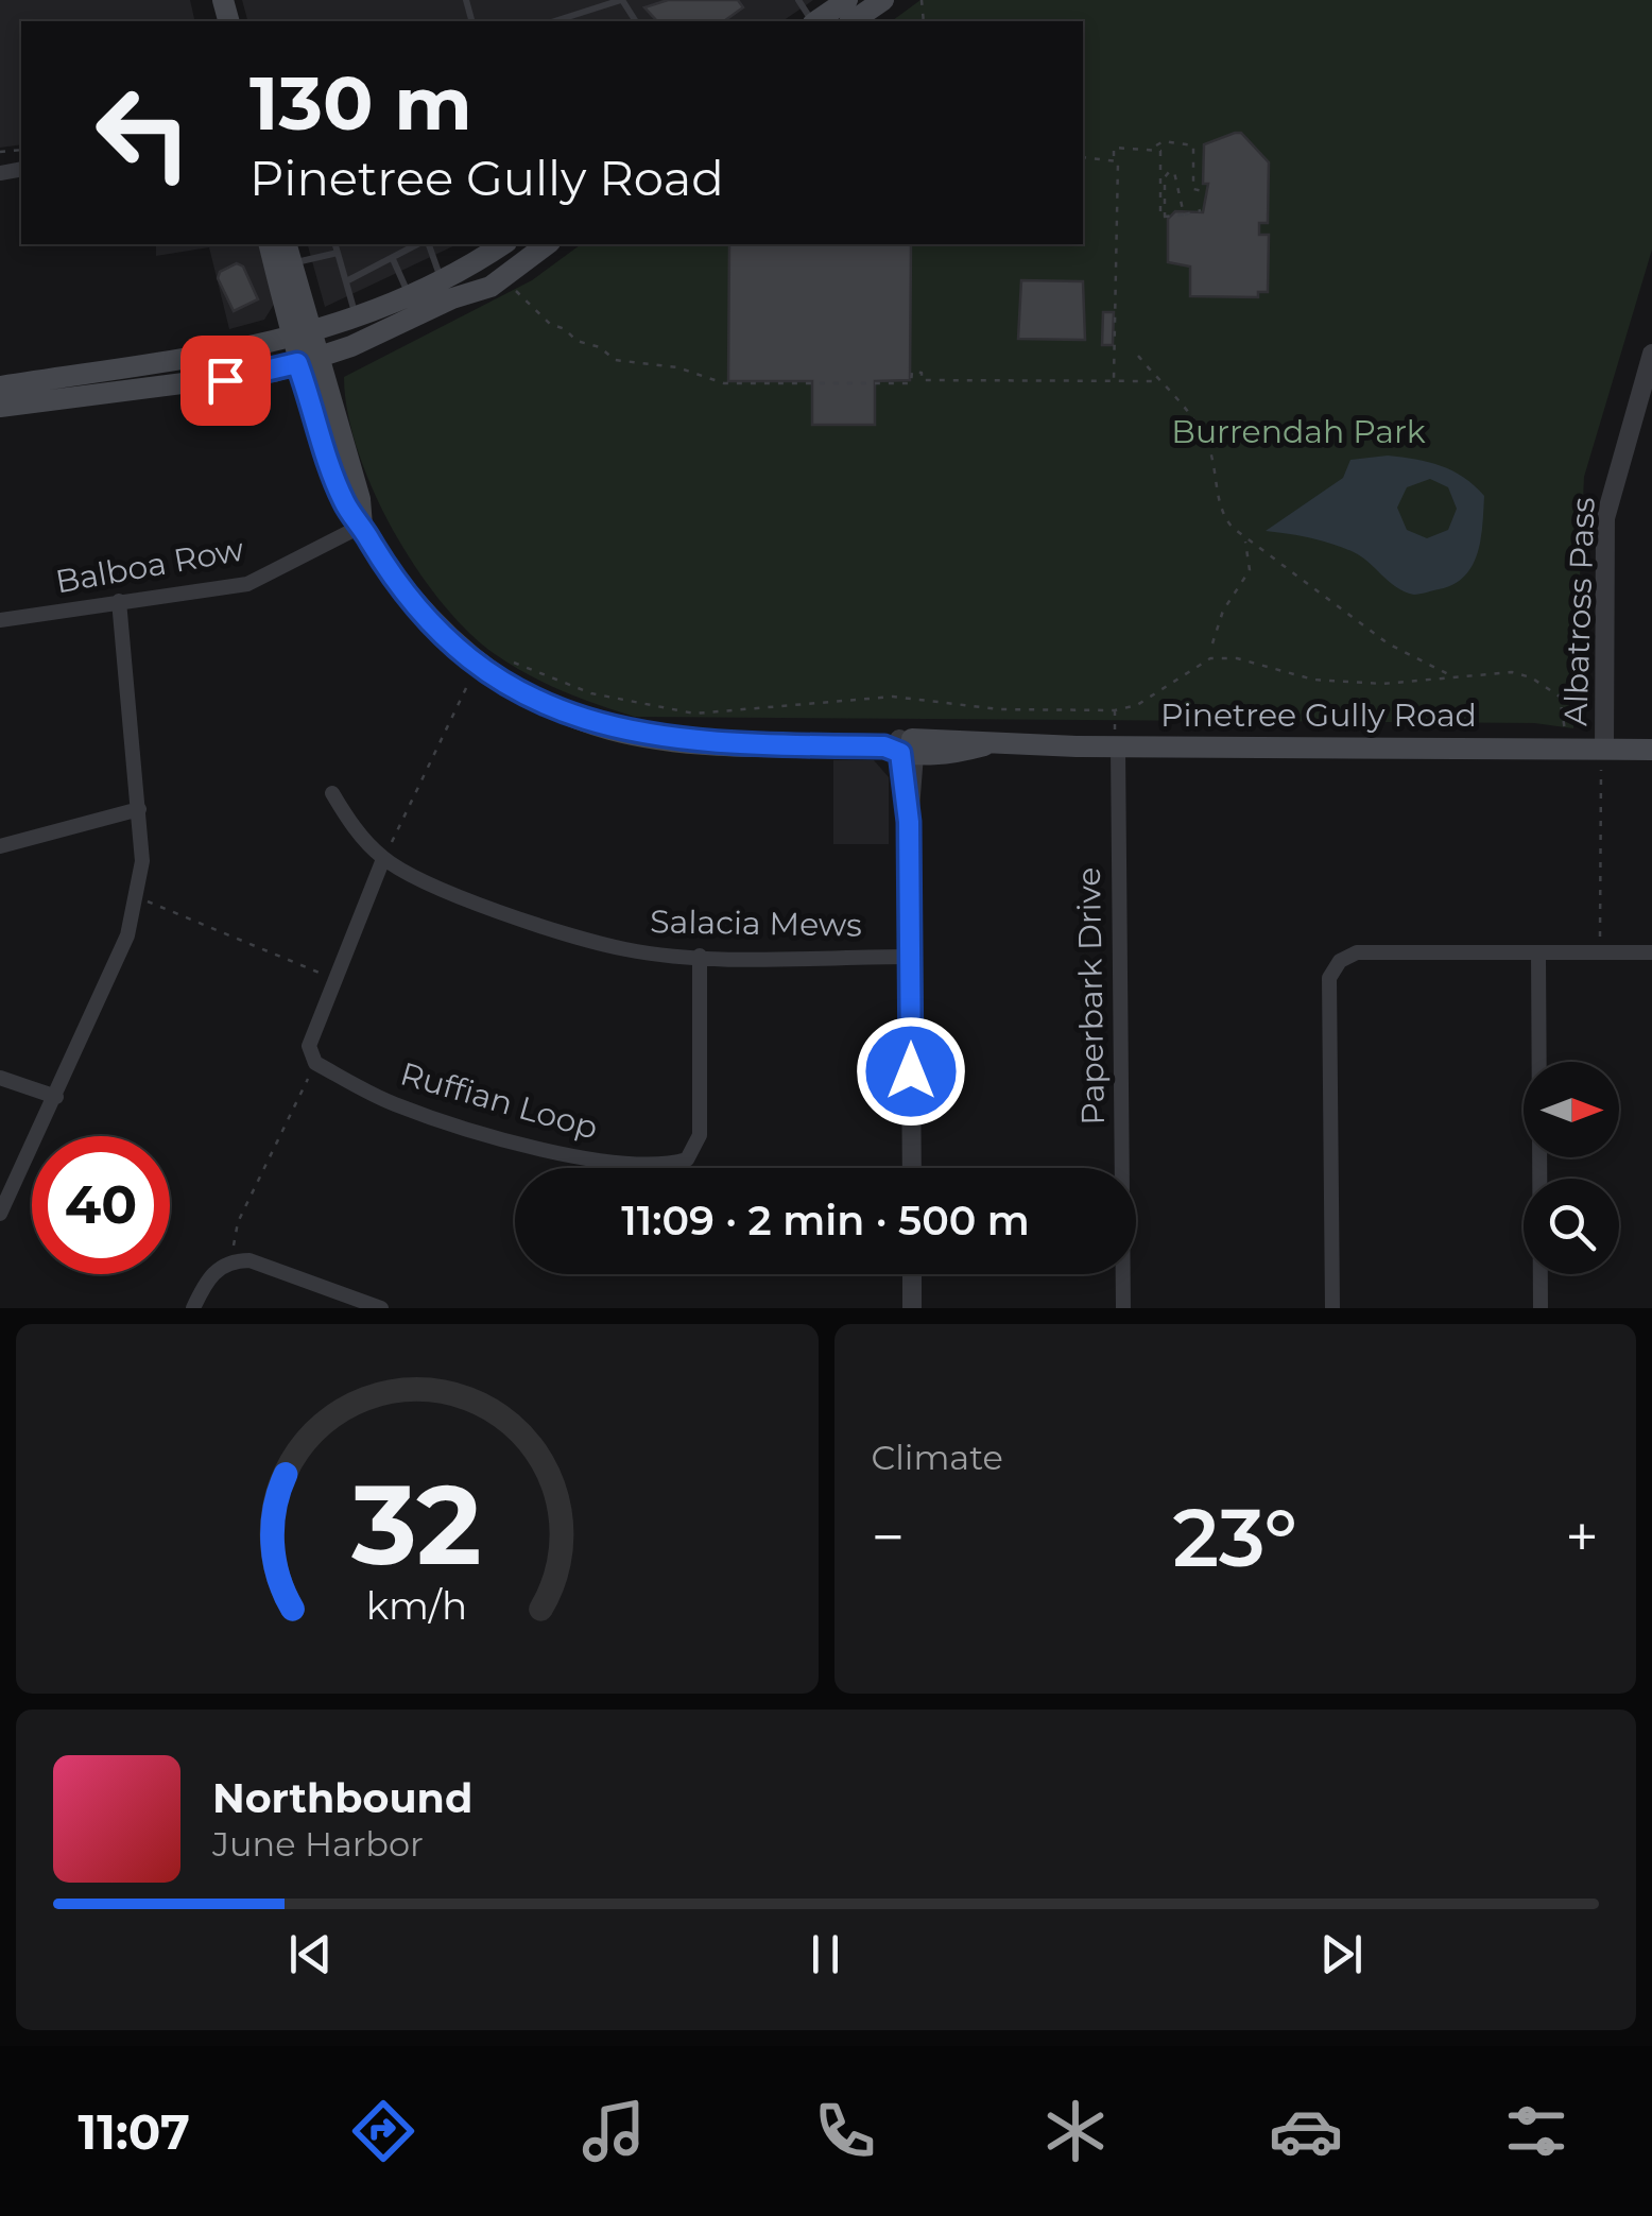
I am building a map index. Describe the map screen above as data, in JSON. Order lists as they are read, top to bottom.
{
  "streets": {
    "main road": ["Pinetree Gully Road"],
    "street": [
      "Balboa Row",
      "Albatross Pass",
      "Salacia Mews",
      "Paperbark Drive",
      "Ruffian Loop"
    ]
  },
  "crossings": [
    ["Balboa Row", "Pinetree Gully Road"],
    ["Albatross Pass", "Pinetree Gully Road"],
    ["Pinetree Gully Road", "Paperbark Drive"],
    ["Salacia Mews", "Ruffian Loop"]
  ],
  "parks": ["Burrendah Park"],
  "north": "right",
  "page": {
    "turn": ["130 m", "Pinetree Gully Road"],
    "limit": "40",
    "trip": "11:09 · 2 min · 500 m",
    "tile": "Climate",
    "heat": ["−", "23°", "+"],
    "song": ["Northbound", "June Harbor"],
    "tabs": "11:07",
    "gauge": ["32", "km/h"]
  }
}
